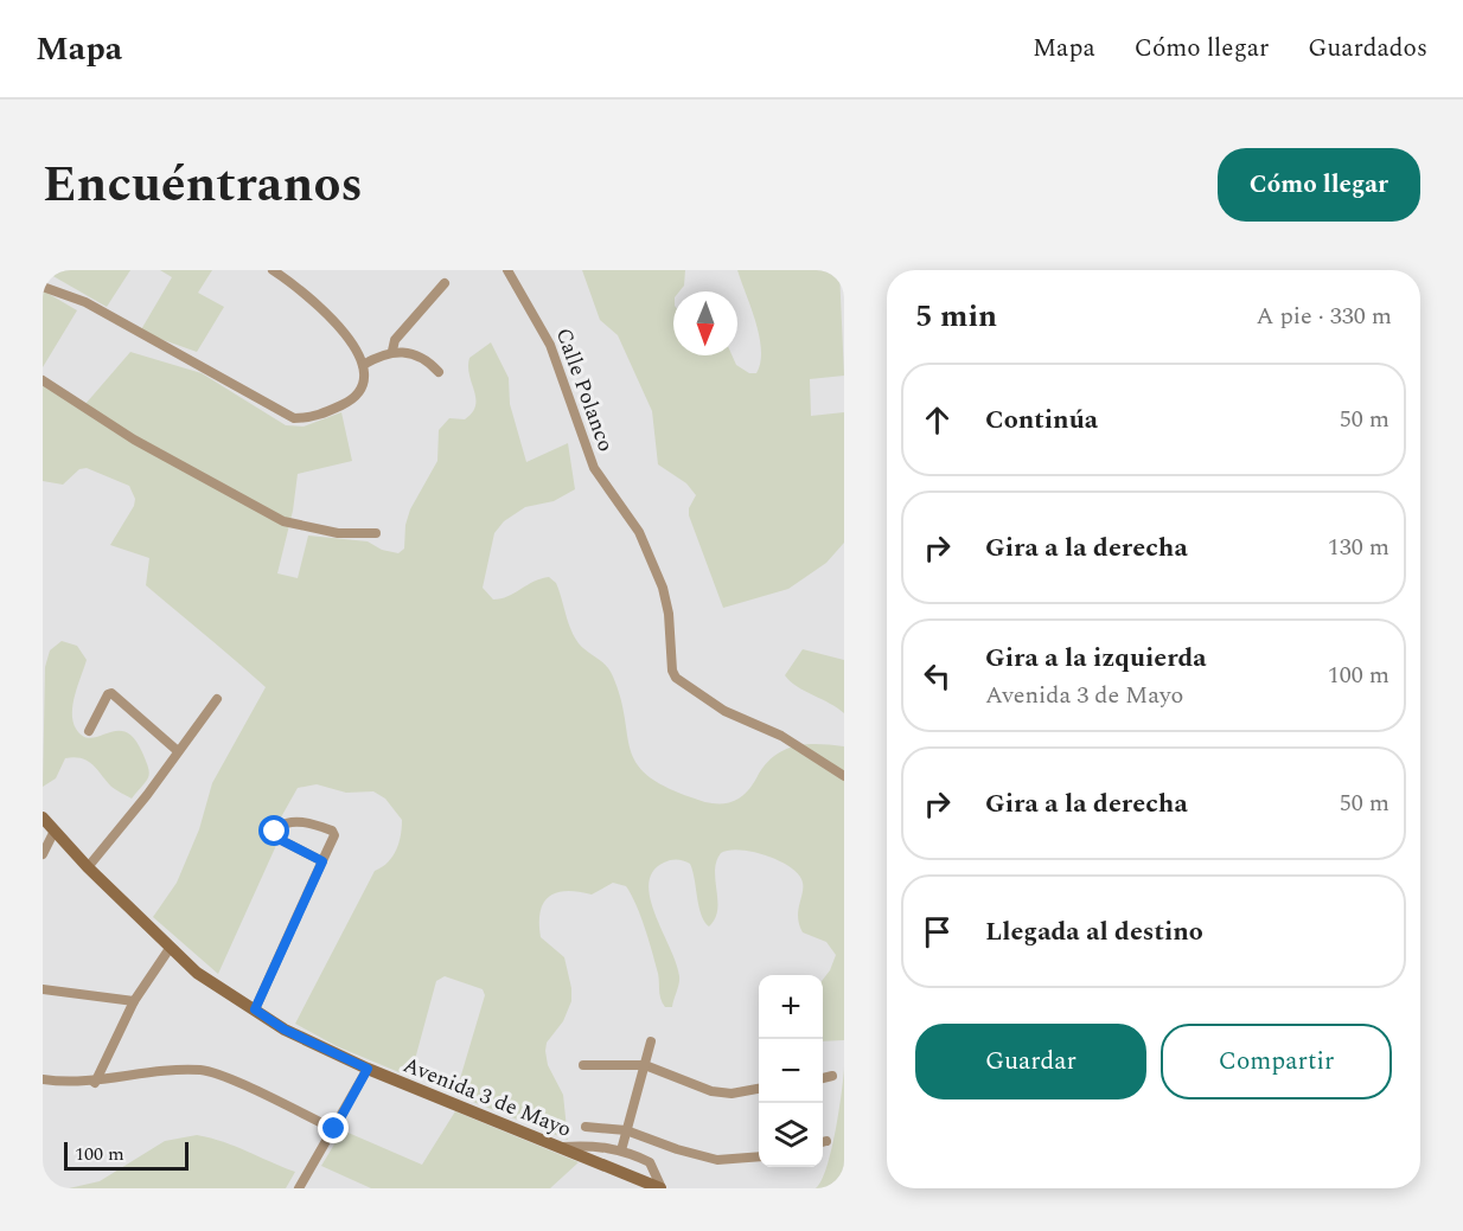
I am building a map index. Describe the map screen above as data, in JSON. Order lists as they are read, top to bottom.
{
  "streets": {
    "street": ["Calle Polanco", "Avenida 3 de Mayo"]
  },
  "scale_bar": "100 m",
  "north": "bottom",
  "page": {
    "header": "Mapa",
    "nav": ["Mapa", "Cómo llegar", "Guardados"],
    "title": "Encuéntranos",
    "buttons": [
      "Cómo llegar",
      ["Guardar", "Compartir"]
    ],
    "heading": ["5 min", "A pie · 330 m"],
    "list": [
      ["Continúa", "50 m"],
      ["Gira a la derecha", "130 m"],
      ["Gira a la izquierda", "Avenida 3 de Mayo", "100 m"],
      ["Gira a la derecha", "50 m"],
      "Llegada al destino"
    ],
    "map_buttons": ["+", "−"],
    "scale": "100 m"
  }
}
